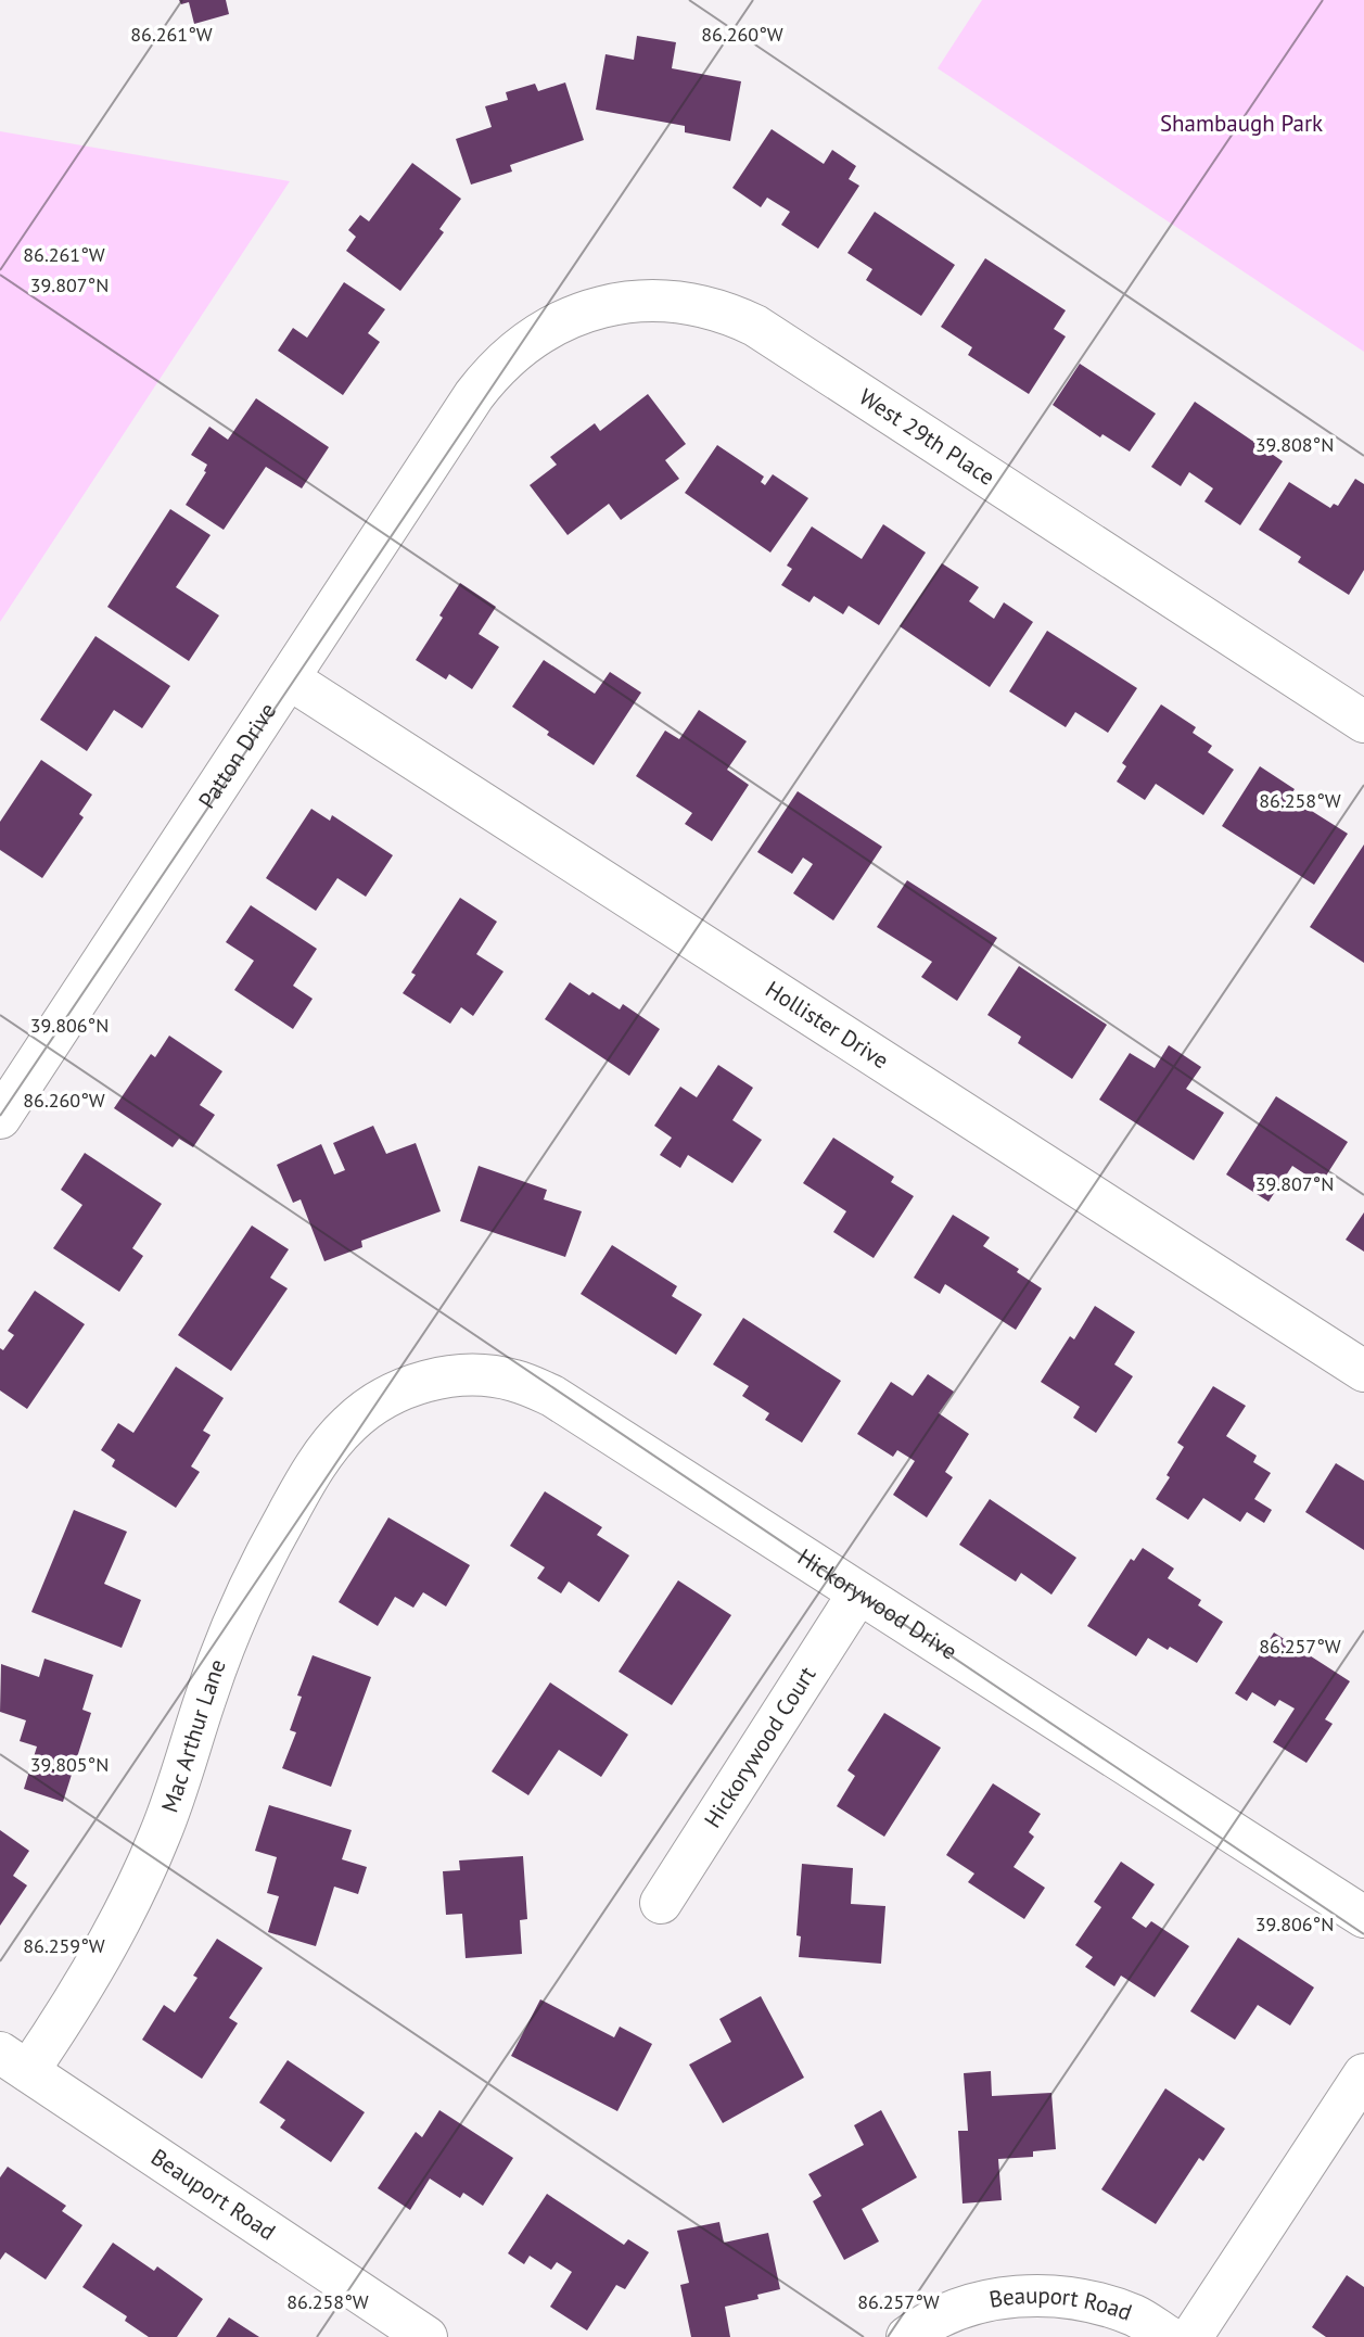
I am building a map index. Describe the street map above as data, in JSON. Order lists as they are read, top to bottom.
{
  "streets": {
    "street": [
      "West 29th Place",
      "Patton Drive",
      "Hollister Drive",
      "Hickorywood Drive",
      "Mac Arthur Lane",
      "Hickorywood Court",
      "Beauport Road"
    ]
  },
  "crossings": [
    ["West 29th Place", "Patton Drive"],
    ["Patton Drive", "Hollister Drive"],
    ["Hickorywood Drive", "Mac Arthur Lane"],
    ["Hickorywood Drive", "Hickorywood Court"],
    ["Mac Arthur Lane", "Beauport Road"]
  ],
  "parks": ["Shambaugh Park"],
  "coordinates": [
    "86.261°W",
    "86.260°W",
    "39.807°N",
    "39.808°N",
    "86.258°W",
    "39.806°N",
    "86.257°W",
    "39.805°N",
    "86.259°W"
  ]
}
